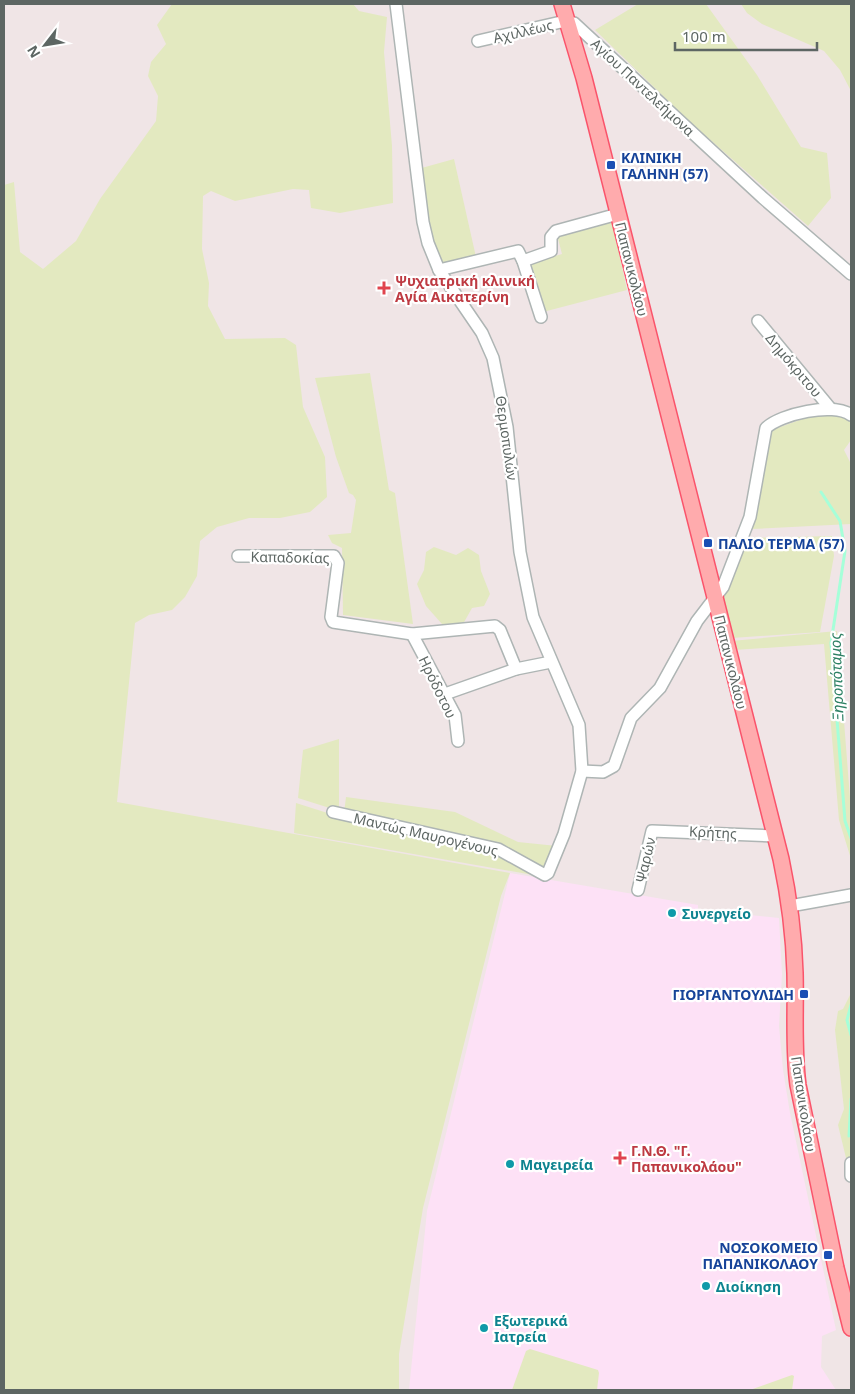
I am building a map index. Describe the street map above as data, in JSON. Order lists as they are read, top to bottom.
{
  "streets": {
    "main road": ["Παπανικολάου"],
    "street": [
      "Αχιλλέως",
      "Αγίου Παντελεήμονα",
      "Δημόκριτου",
      "Θερμοπυλών",
      "Καπαδοκίας",
      "Ηρόδοτου",
      "Κρήτης",
      "Μαντώς Μαυρογένους",
      "Ψαρών"
    ]
  },
  "crossings": [
    ["Αχιλλέως", "Αγίου Παντελεήμονα"],
    ["Αχιλλέως", "Παπανικολάου"],
    ["Αγίου Παντελεήμονα", "Παπανικολάου"],
    ["Παπανικολάου", "Κρήτης"],
    ["Θερμοπυλών", "Μαντώς Μαυρογένους"],
    ["Καπαδοκίας", "Ηρόδοτου"],
    ["Κρήτης", "Ψαρών"]
  ],
  "water": ["Ξηροπόταμος"],
  "places": {
    "transit": [
      "ΚΛΙΝΙΚΗ ΓΑΛΗΝΗ (57)",
      "ΠΑΛΙΟ ΤΕΡΜΑ (57)",
      "ΓΙΟΡΓΑΝΤΟΥΛΙΔΗ",
      "ΝΟΣΟΚΟΜΕΙΟ ΠΑΠΑΝΙΚΟΛΑΟΥ"
    ],
    "health": ["Ψυχιατρική κλινική Αγία Αικατερίνη", "Γ.Ν.Θ. \"Γ. Παπανικολάου\""],
    "other": [
      "Συνεργείο",
      "Μαγειρεία",
      "Διοίκηση",
      "Εξωτερικά Ιατρεία"
    ]
  },
  "scale_bar": "100 m",
  "north": "bottom left"
}
